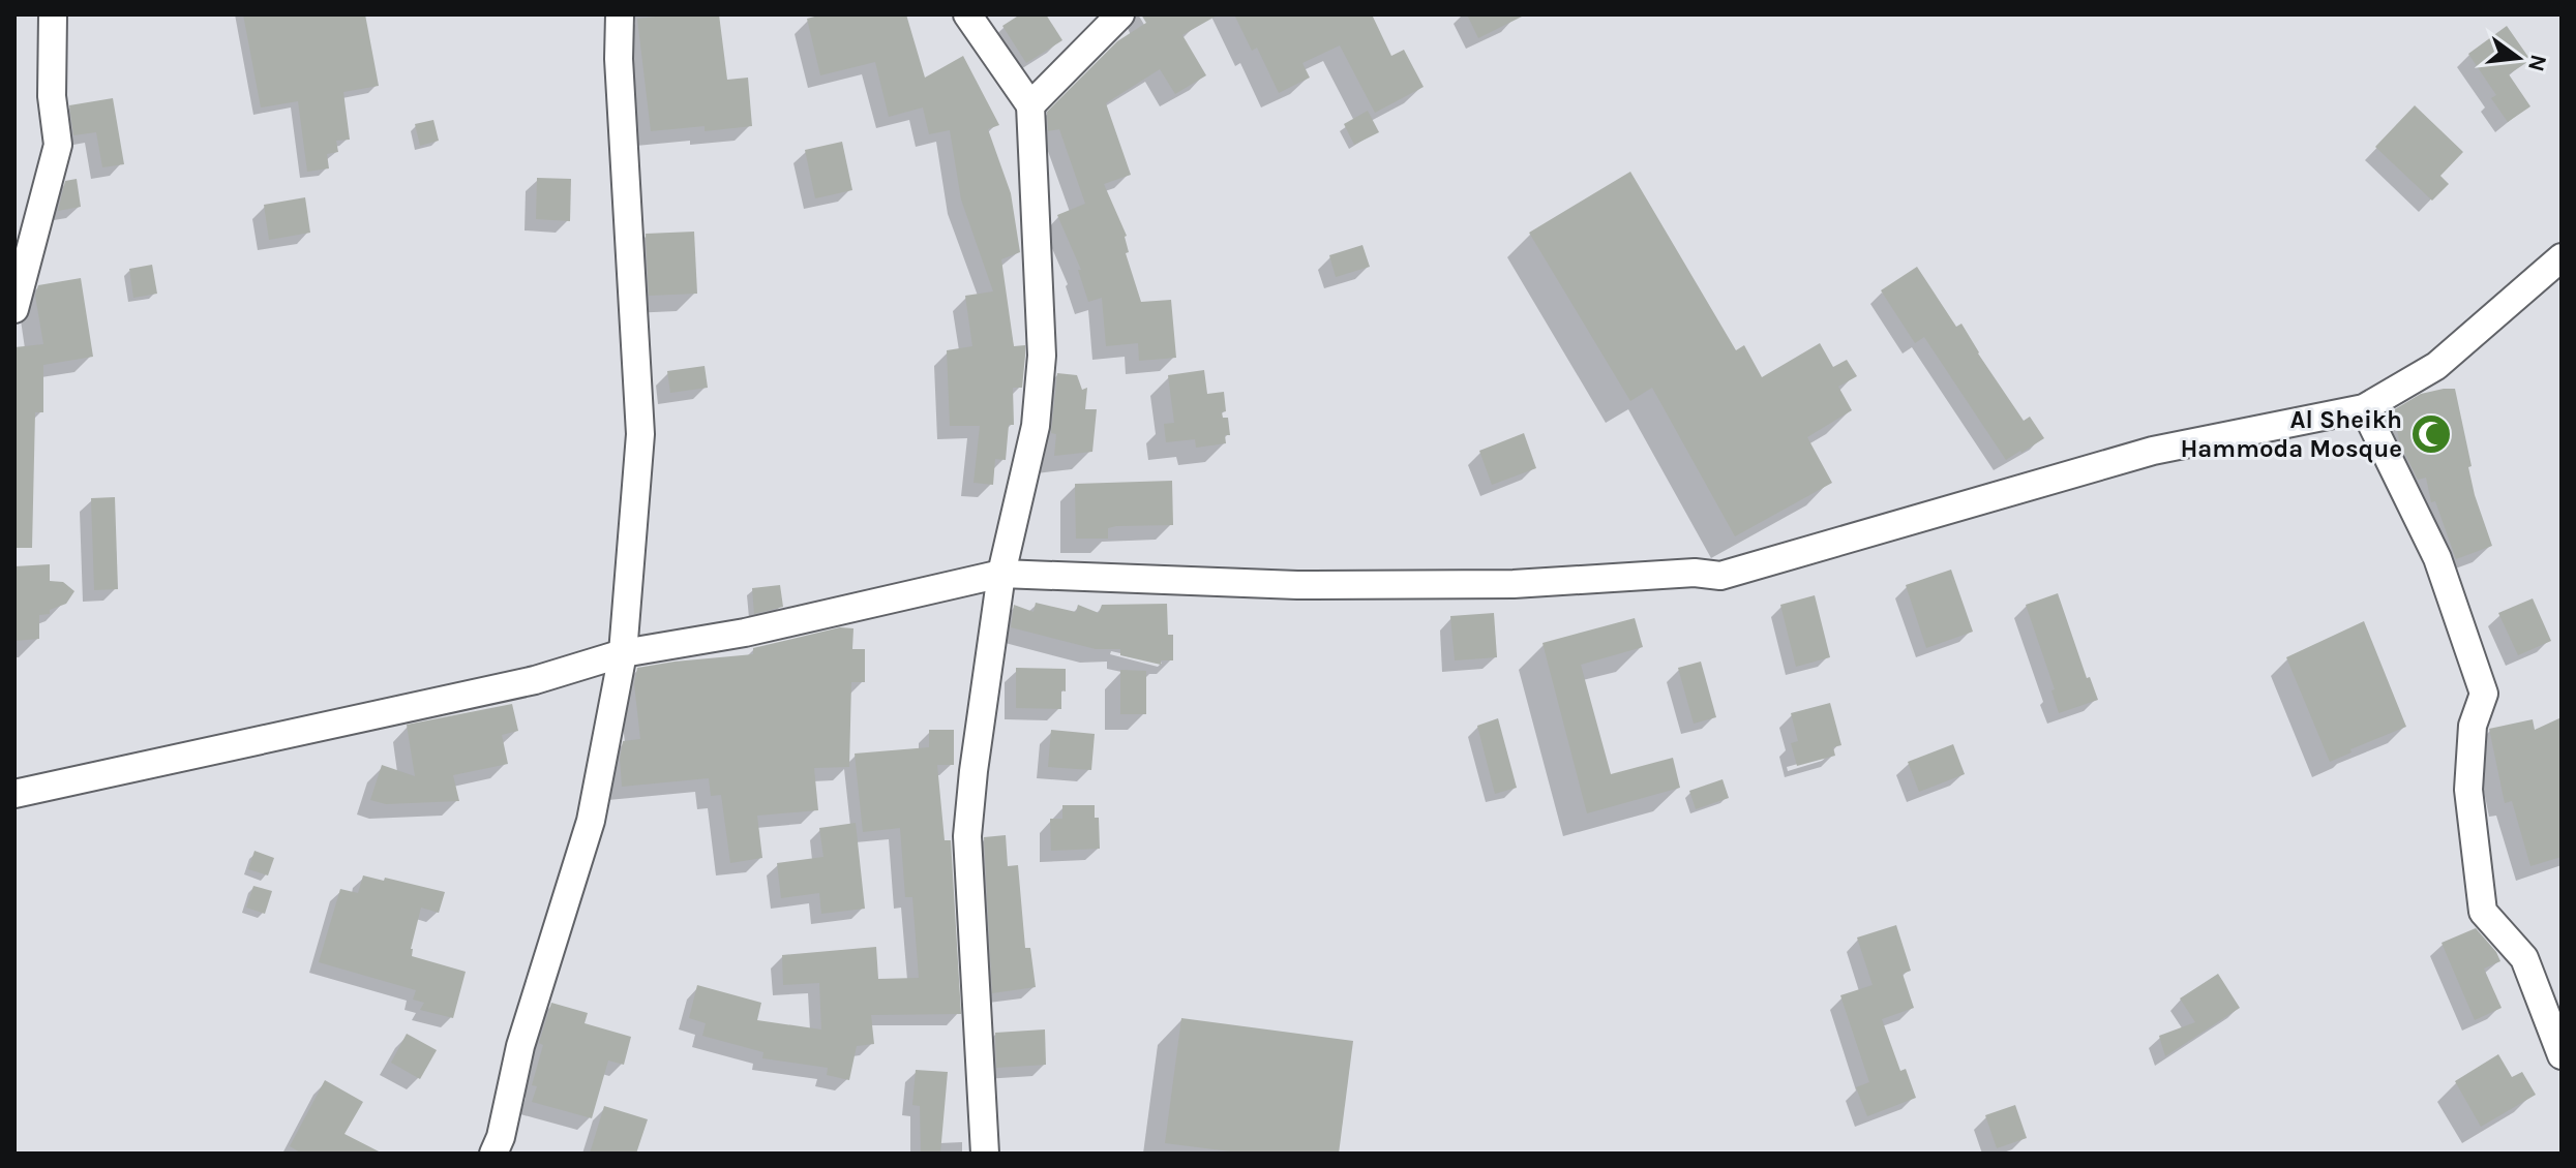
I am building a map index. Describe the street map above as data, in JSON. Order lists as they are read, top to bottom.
{
  "places": {
    "mosque": ["Al Sheikh Hammoda Mosque"]
  },
  "north": "right"
}
